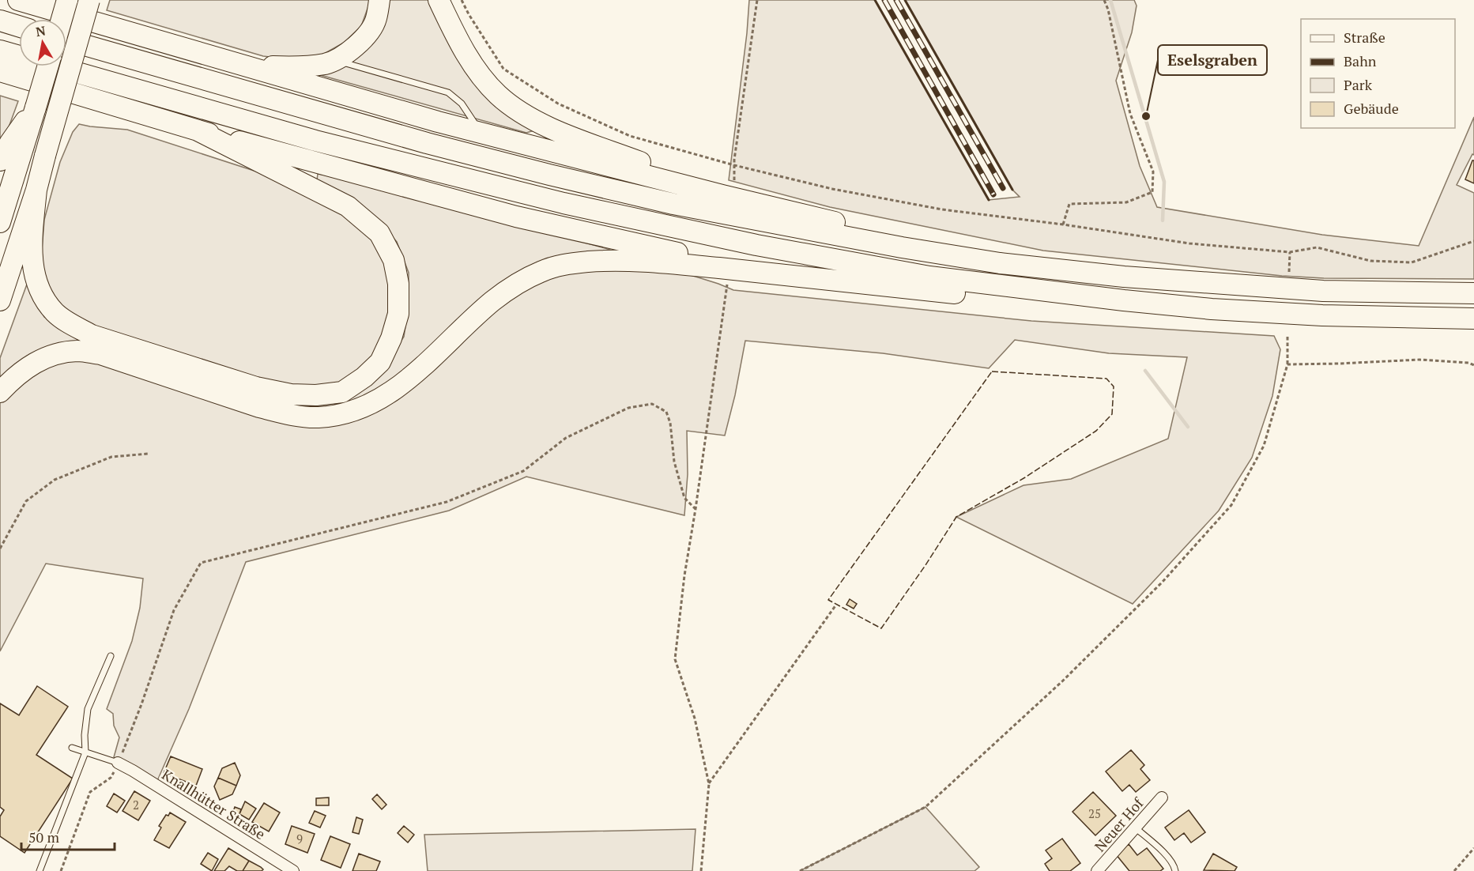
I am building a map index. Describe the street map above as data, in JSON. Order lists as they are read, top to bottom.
{
  "streets": {
    "street": ["Knallhütter Straße", "Neuer Hof"]
  },
  "places": ["Eselsgraben"],
  "house_numbers": ["2", "25", "9"],
  "legend": [
    "Straße",
    "Bahn",
    "Park",
    "Gebäude"
  ],
  "scale_bar": "50 m",
  "north": "top"
}
